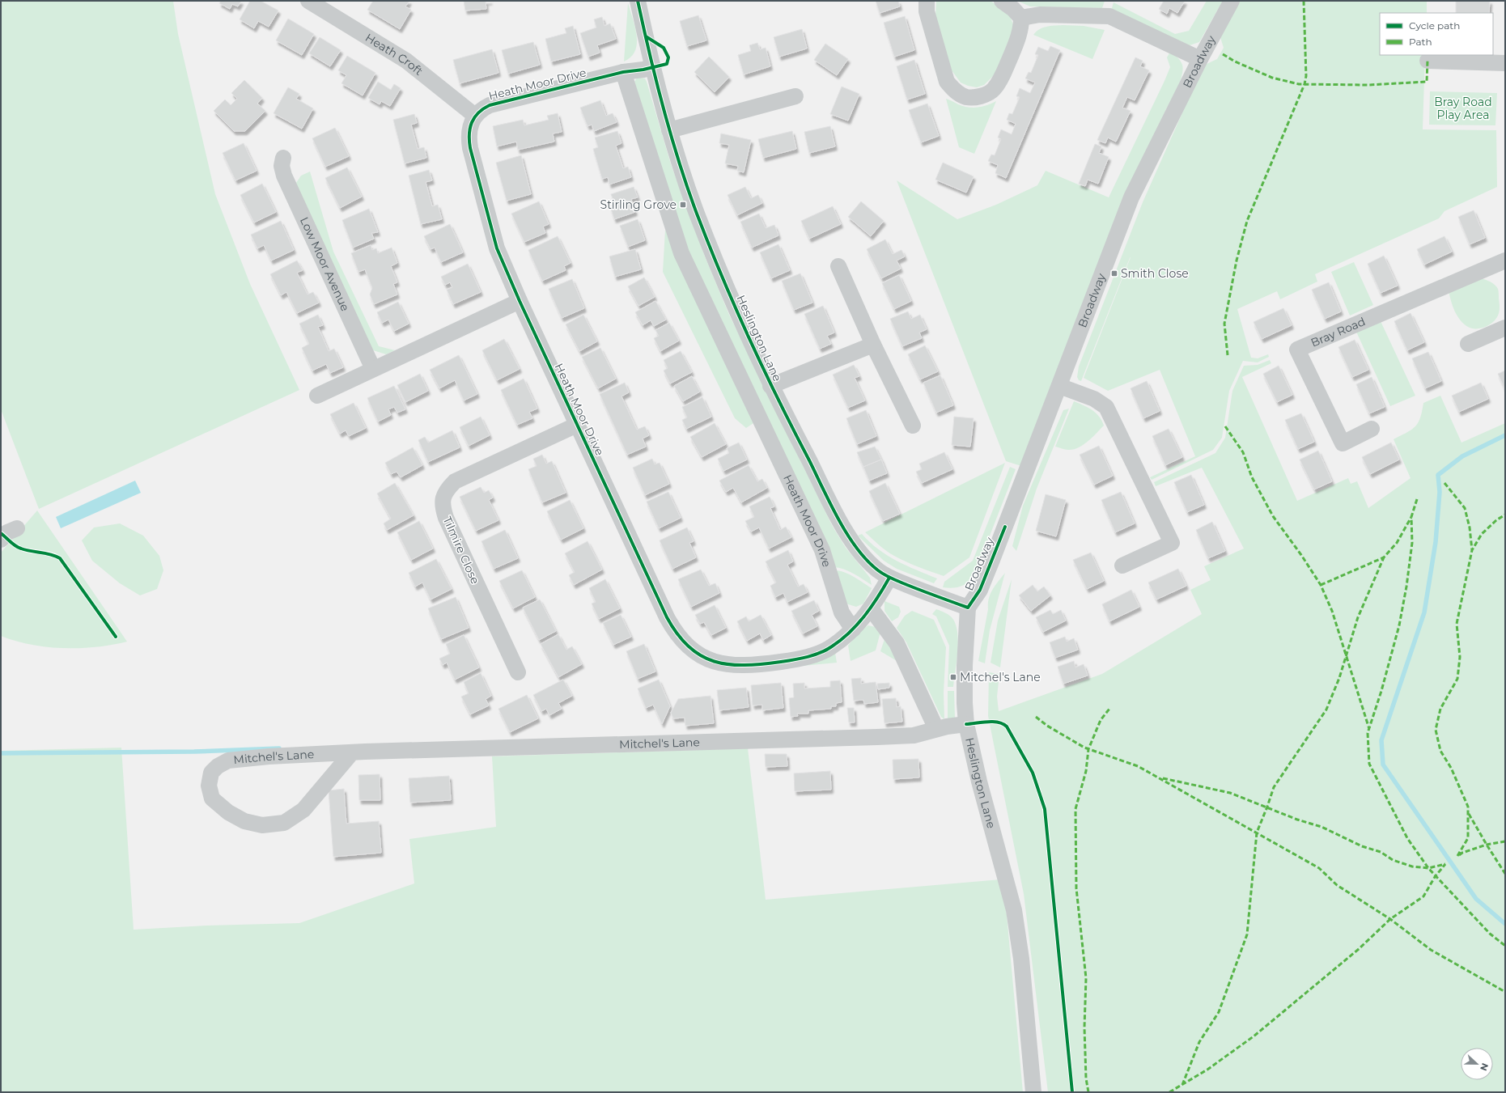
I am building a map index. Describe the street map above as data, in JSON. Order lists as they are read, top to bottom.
{
  "streets": {
    "street": [
      "Heath Croft",
      "Broadway",
      "Heath Moor Drive",
      "Low Moor Avenue",
      "Bray Road",
      "Heslington Lane",
      "Tilmire Close",
      "Mitchel's Lane"
    ]
  },
  "crossings": [
    ["Heath Croft", "Heath Moor Drive"],
    ["Broadway", "Heslington Lane"],
    ["Heath Moor Drive", "Heslington Lane"],
    ["Heath Moor Drive", "Tilmire Close"],
    ["Heslington Lane", "Mitchel's Lane"]
  ],
  "parks": ["Bray Road Play Area"],
  "places": {
    "transit": ["Stirling Grove", "Smith Close", "Mitchel's Lane"]
  },
  "legend": ["Cycle path", "Path"],
  "north": "right"
}
